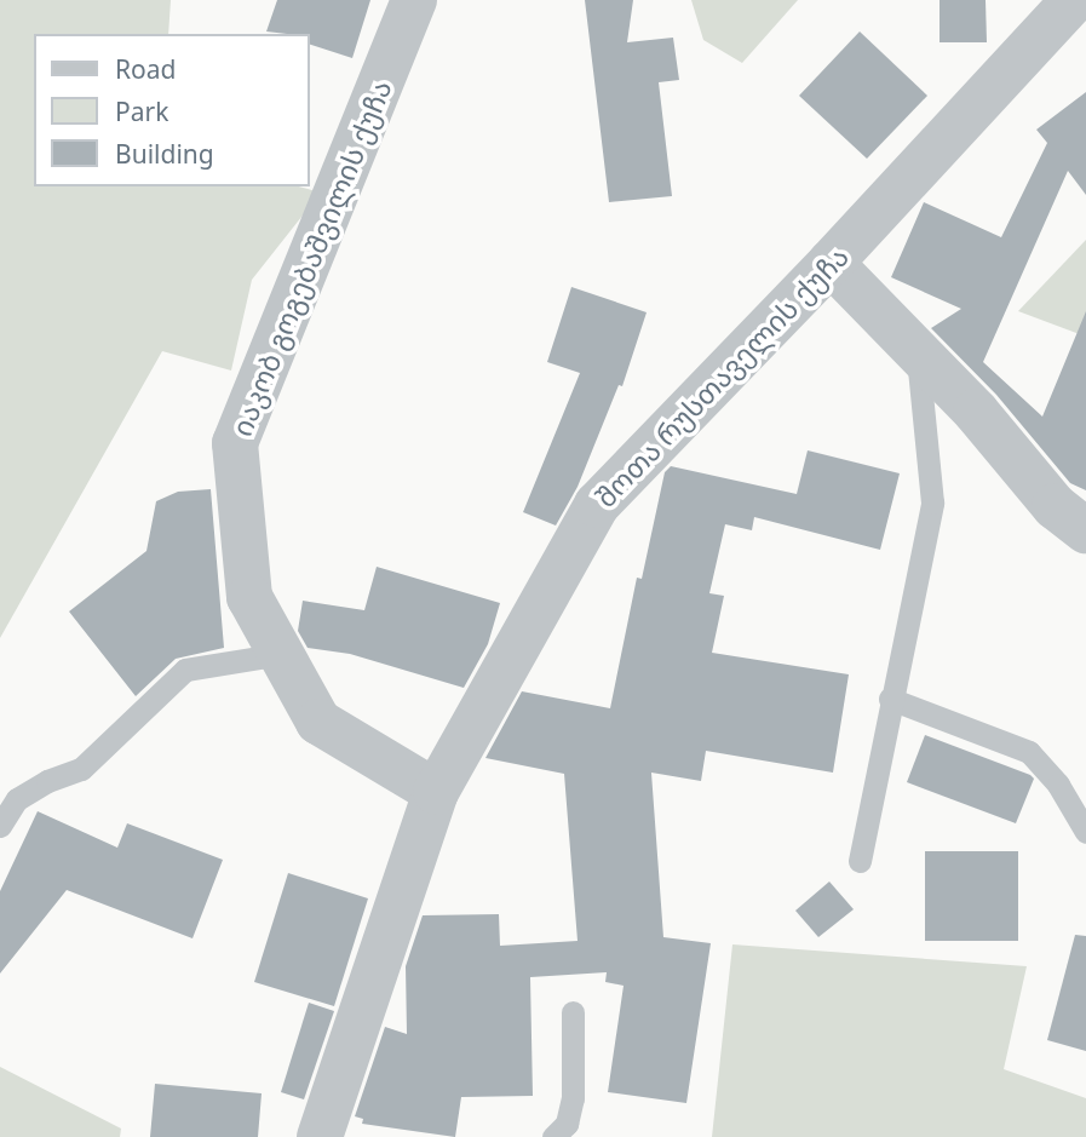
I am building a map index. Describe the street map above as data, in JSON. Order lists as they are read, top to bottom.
{
  "streets": {
    "street": ["იაკობ გოგებაშვილის ქუჩა", "შოთა რუსთაველის ქუჩა"]
  },
  "crossings": [
    ["იაკობ გოგებაშვილის ქუჩა", "შოთა რუსთაველის ქუჩა"]
  ],
  "legend": ["Road", "Park", "Building"]
}
